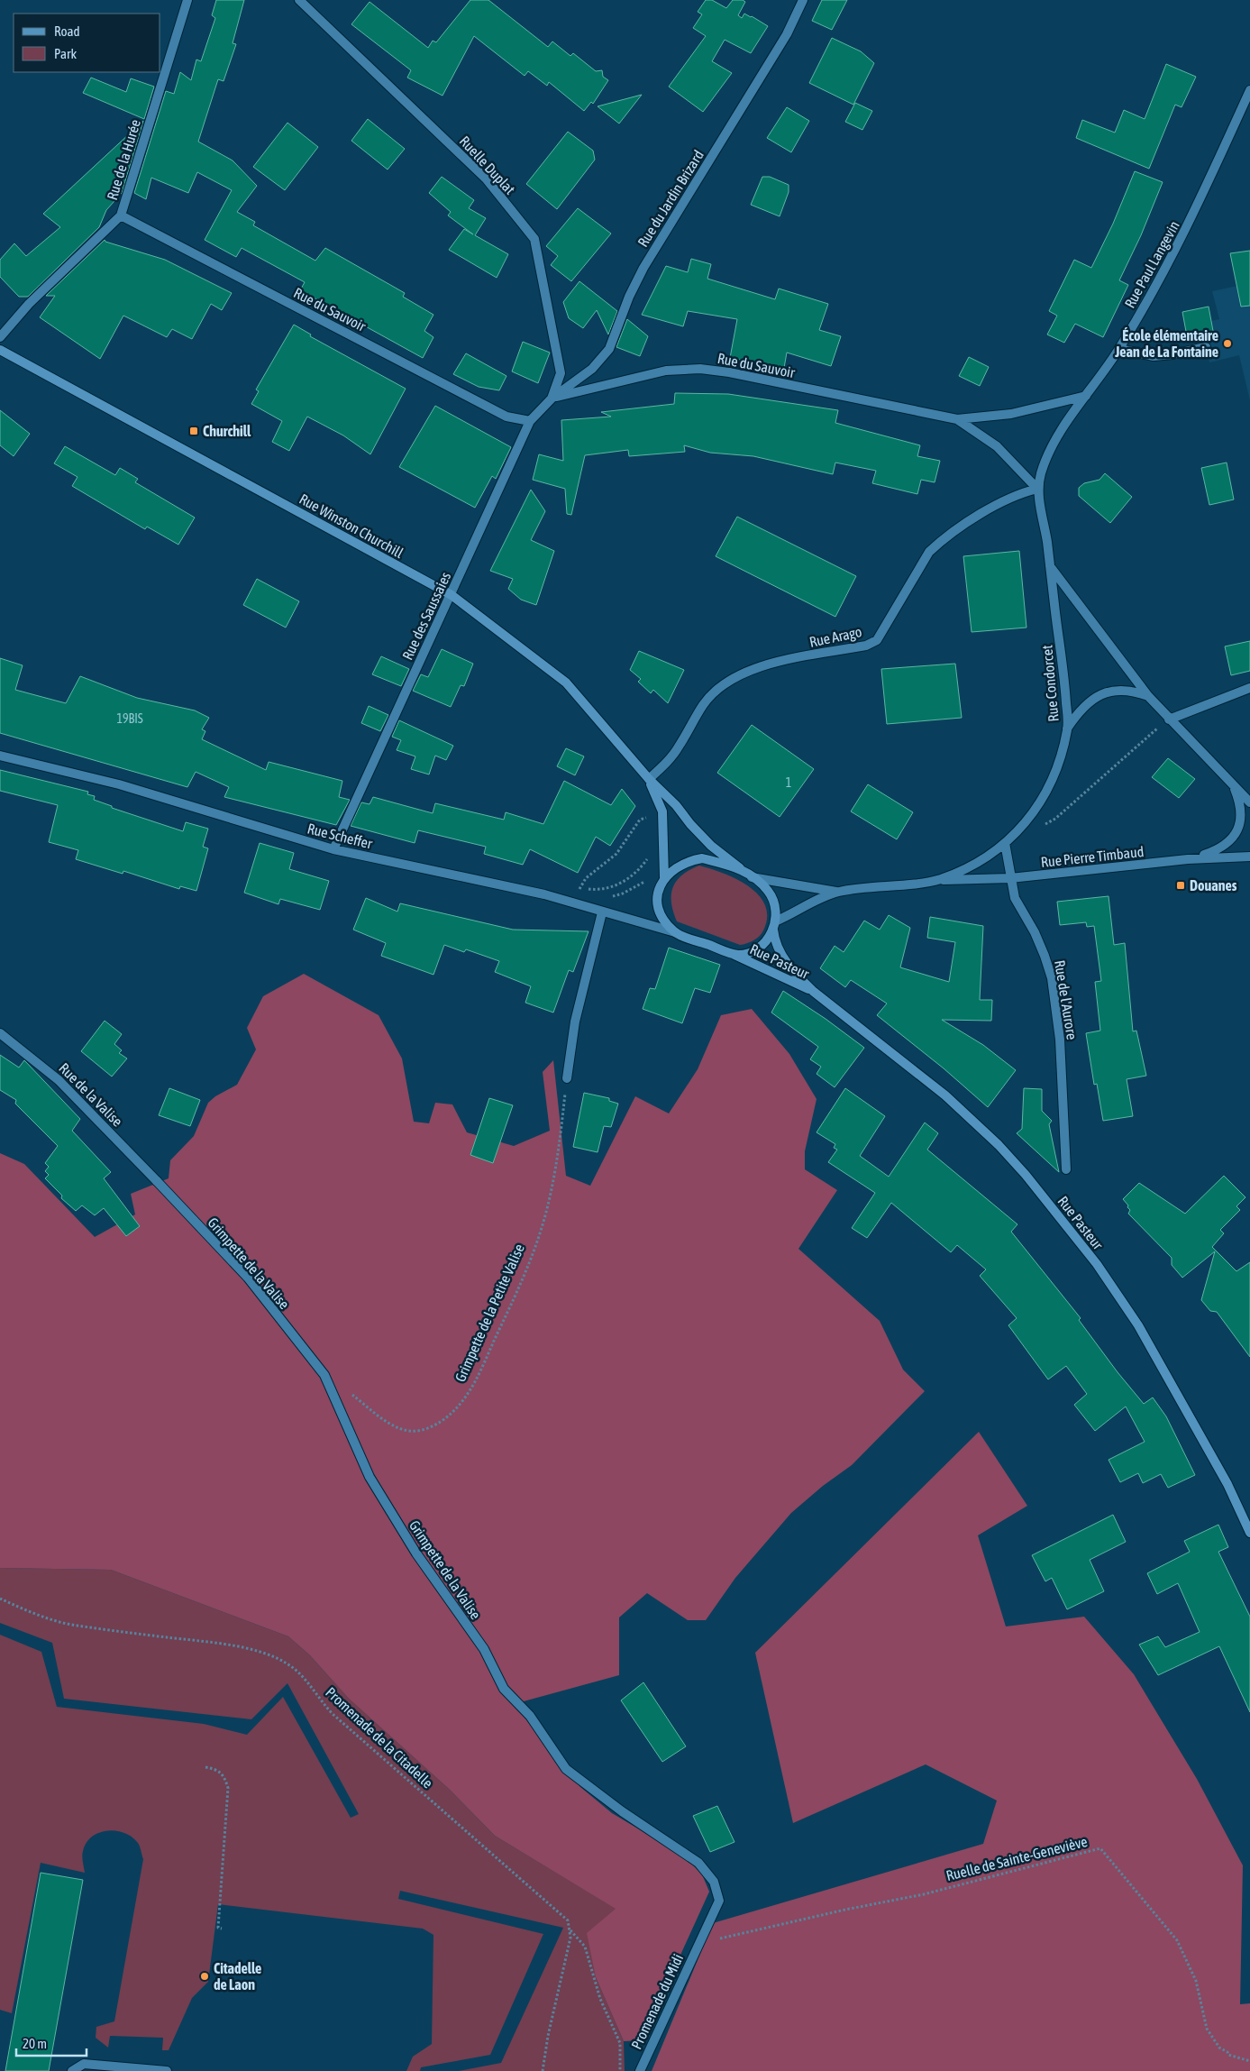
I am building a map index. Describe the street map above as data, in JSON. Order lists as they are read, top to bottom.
{
  "streets": {
    "main road": ["Rue Winston Churchill", "Rue Pasteur"],
    "street": [
      "Rue de la Hurée",
      "Ruelle Duplat",
      "Rue du Jardin Brizard",
      "Rue Paul Langevin",
      "Rue du Sauvoir",
      "Rue des Saussaies",
      "Rue Arago",
      "Rue Condorcet",
      "Rue Scheffer",
      "Rue Pierre Timbaud",
      "Rue de l'Aurore",
      "Rue de la Valise",
      "Grimpette de la Valise",
      "Promenade du Midi"
    ],
    "path": ["Grimpette de la Petite Valise", "Promenade de la Citadelle", "Ruelle de Sainte-Geneviève"]
  },
  "crossings": [
    ["Rue de la Hurée", "Rue du Sauvoir"],
    ["Ruelle Duplat", "Rue du Jardin Brizard"],
    ["Ruelle Duplat", "Rue du Sauvoir"],
    ["Ruelle Duplat", "Rue des Saussaies"],
    ["Rue du Jardin Brizard", "Rue du Sauvoir"],
    ["Rue du Jardin Brizard", "Rue des Saussaies"],
    ["Rue Paul Langevin", "Rue du Sauvoir"],
    ["Rue Paul Langevin", "Rue Arago"],
    ["Rue Paul Langevin", "Rue Condorcet"],
    ["Rue du Sauvoir", "Rue des Saussaies"],
    ["Rue du Sauvoir", "Rue Arago"],
    ["Rue du Sauvoir", "Rue Condorcet"],
    ["Rue Winston Churchill", "Rue des Saussaies"],
    ["Rue Winston Churchill", "Rue Arago"],
    ["Rue Winston Churchill", "Rue Condorcet"],
    ["Rue Winston Churchill", "Rue Scheffer"],
    ["Rue Winston Churchill", "Rue Pasteur"],
    ["Rue des Saussaies", "Rue Scheffer"],
    ["Rue Arago", "Rue Condorcet"],
    ["Rue Condorcet", "Rue Scheffer"],
    ["Rue Condorcet", "Rue Pierre Timbaud"],
    ["Rue Condorcet", "Rue Pasteur"],
    ["Rue Condorcet", "Rue de l'Aurore"],
    ["Rue Scheffer", "Rue Pasteur"],
    ["Rue Pierre Timbaud", "Rue de l'Aurore"],
    ["Rue de la Valise", "Grimpette de la Valise"],
    ["Grimpette de la Valise", "Grimpette de la Petite Valise"],
    ["Grimpette de la Valise", "Ruelle de Sainte-Geneviève"],
    ["Grimpette de la Valise", "Promenade du Midi"],
    ["Ruelle de Sainte-Geneviève", "Promenade du Midi"]
  ],
  "places": {
    "other": ["École élémentaire Jean de La Fontaine", "Citadelle de Laon"],
    "transit": ["Churchill", "Douanes"]
  },
  "house_numbers": ["19BIS", "1"],
  "legend": ["Road", "Park"],
  "scale_bar": "20 m"
}
